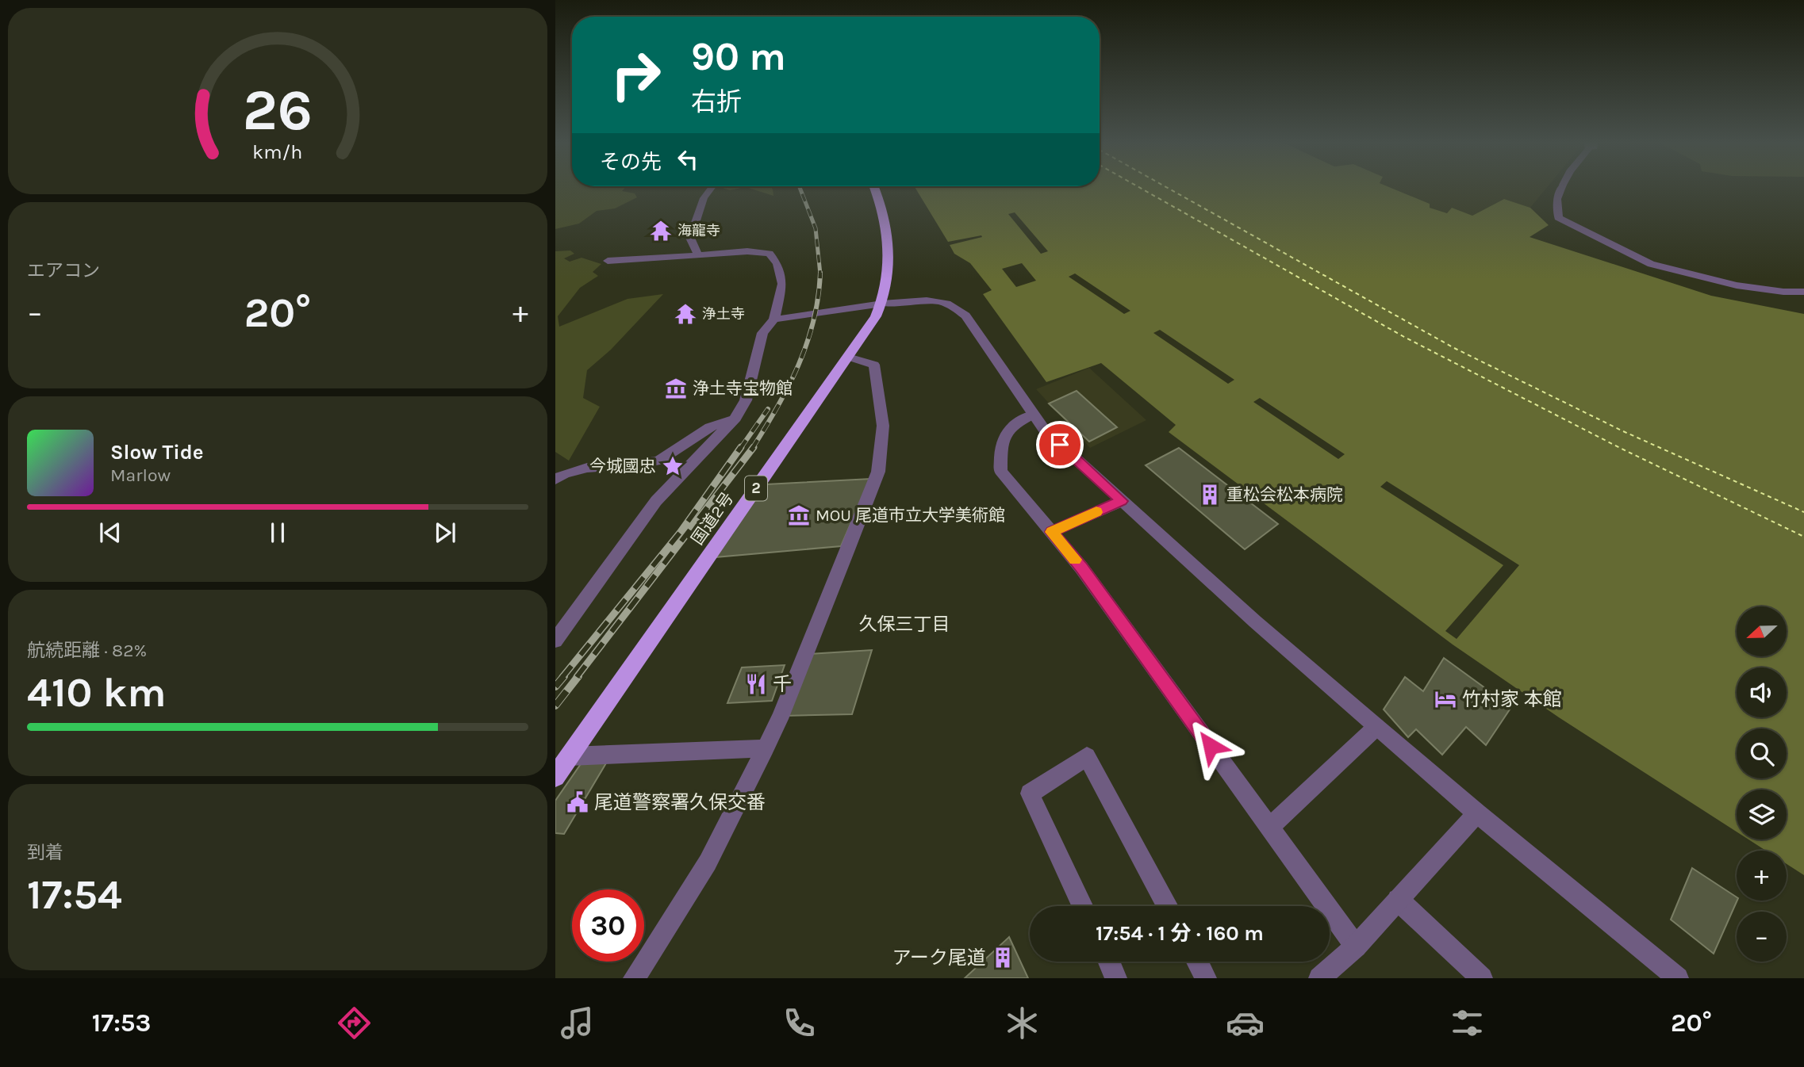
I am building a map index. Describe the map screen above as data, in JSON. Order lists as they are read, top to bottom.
{
  "streets": {
    "highway": ["2", "国道2号"]
  },
  "districts": ["久保三丁目"],
  "places": {
    "temple": ["海龍寺", "浄土寺"],
    "museum": ["浄土寺宝物館", "MOU 尾道市立大学美術館"],
    "place": ["今城國忠"],
    "building": ["重松会松本病院", "アーク尾道"],
    "restaurant": ["千"],
    "hotel": ["竹村家 本館"],
    "public building": ["尾道警察署久保交番"]
  },
  "north": "left",
  "page": {
    "turn": ["90 m", "右折"],
    "then": "その先",
    "tile": [
      "エアコン",
      ["航続距離 · 82%", "410 km"],
      ["到着", "17:54"]
    ],
    "heat": ["−", "20°", "+"],
    "song": ["Slow Tide", "Marlow"],
    "map_buttons": ["+", "−"],
    "limit": "30",
    "trip": "17:54 · 1 分 · 160 m",
    "tabs": ["17:53", "20°"],
    "gauge": ["26", "km/h"]
  }
}
